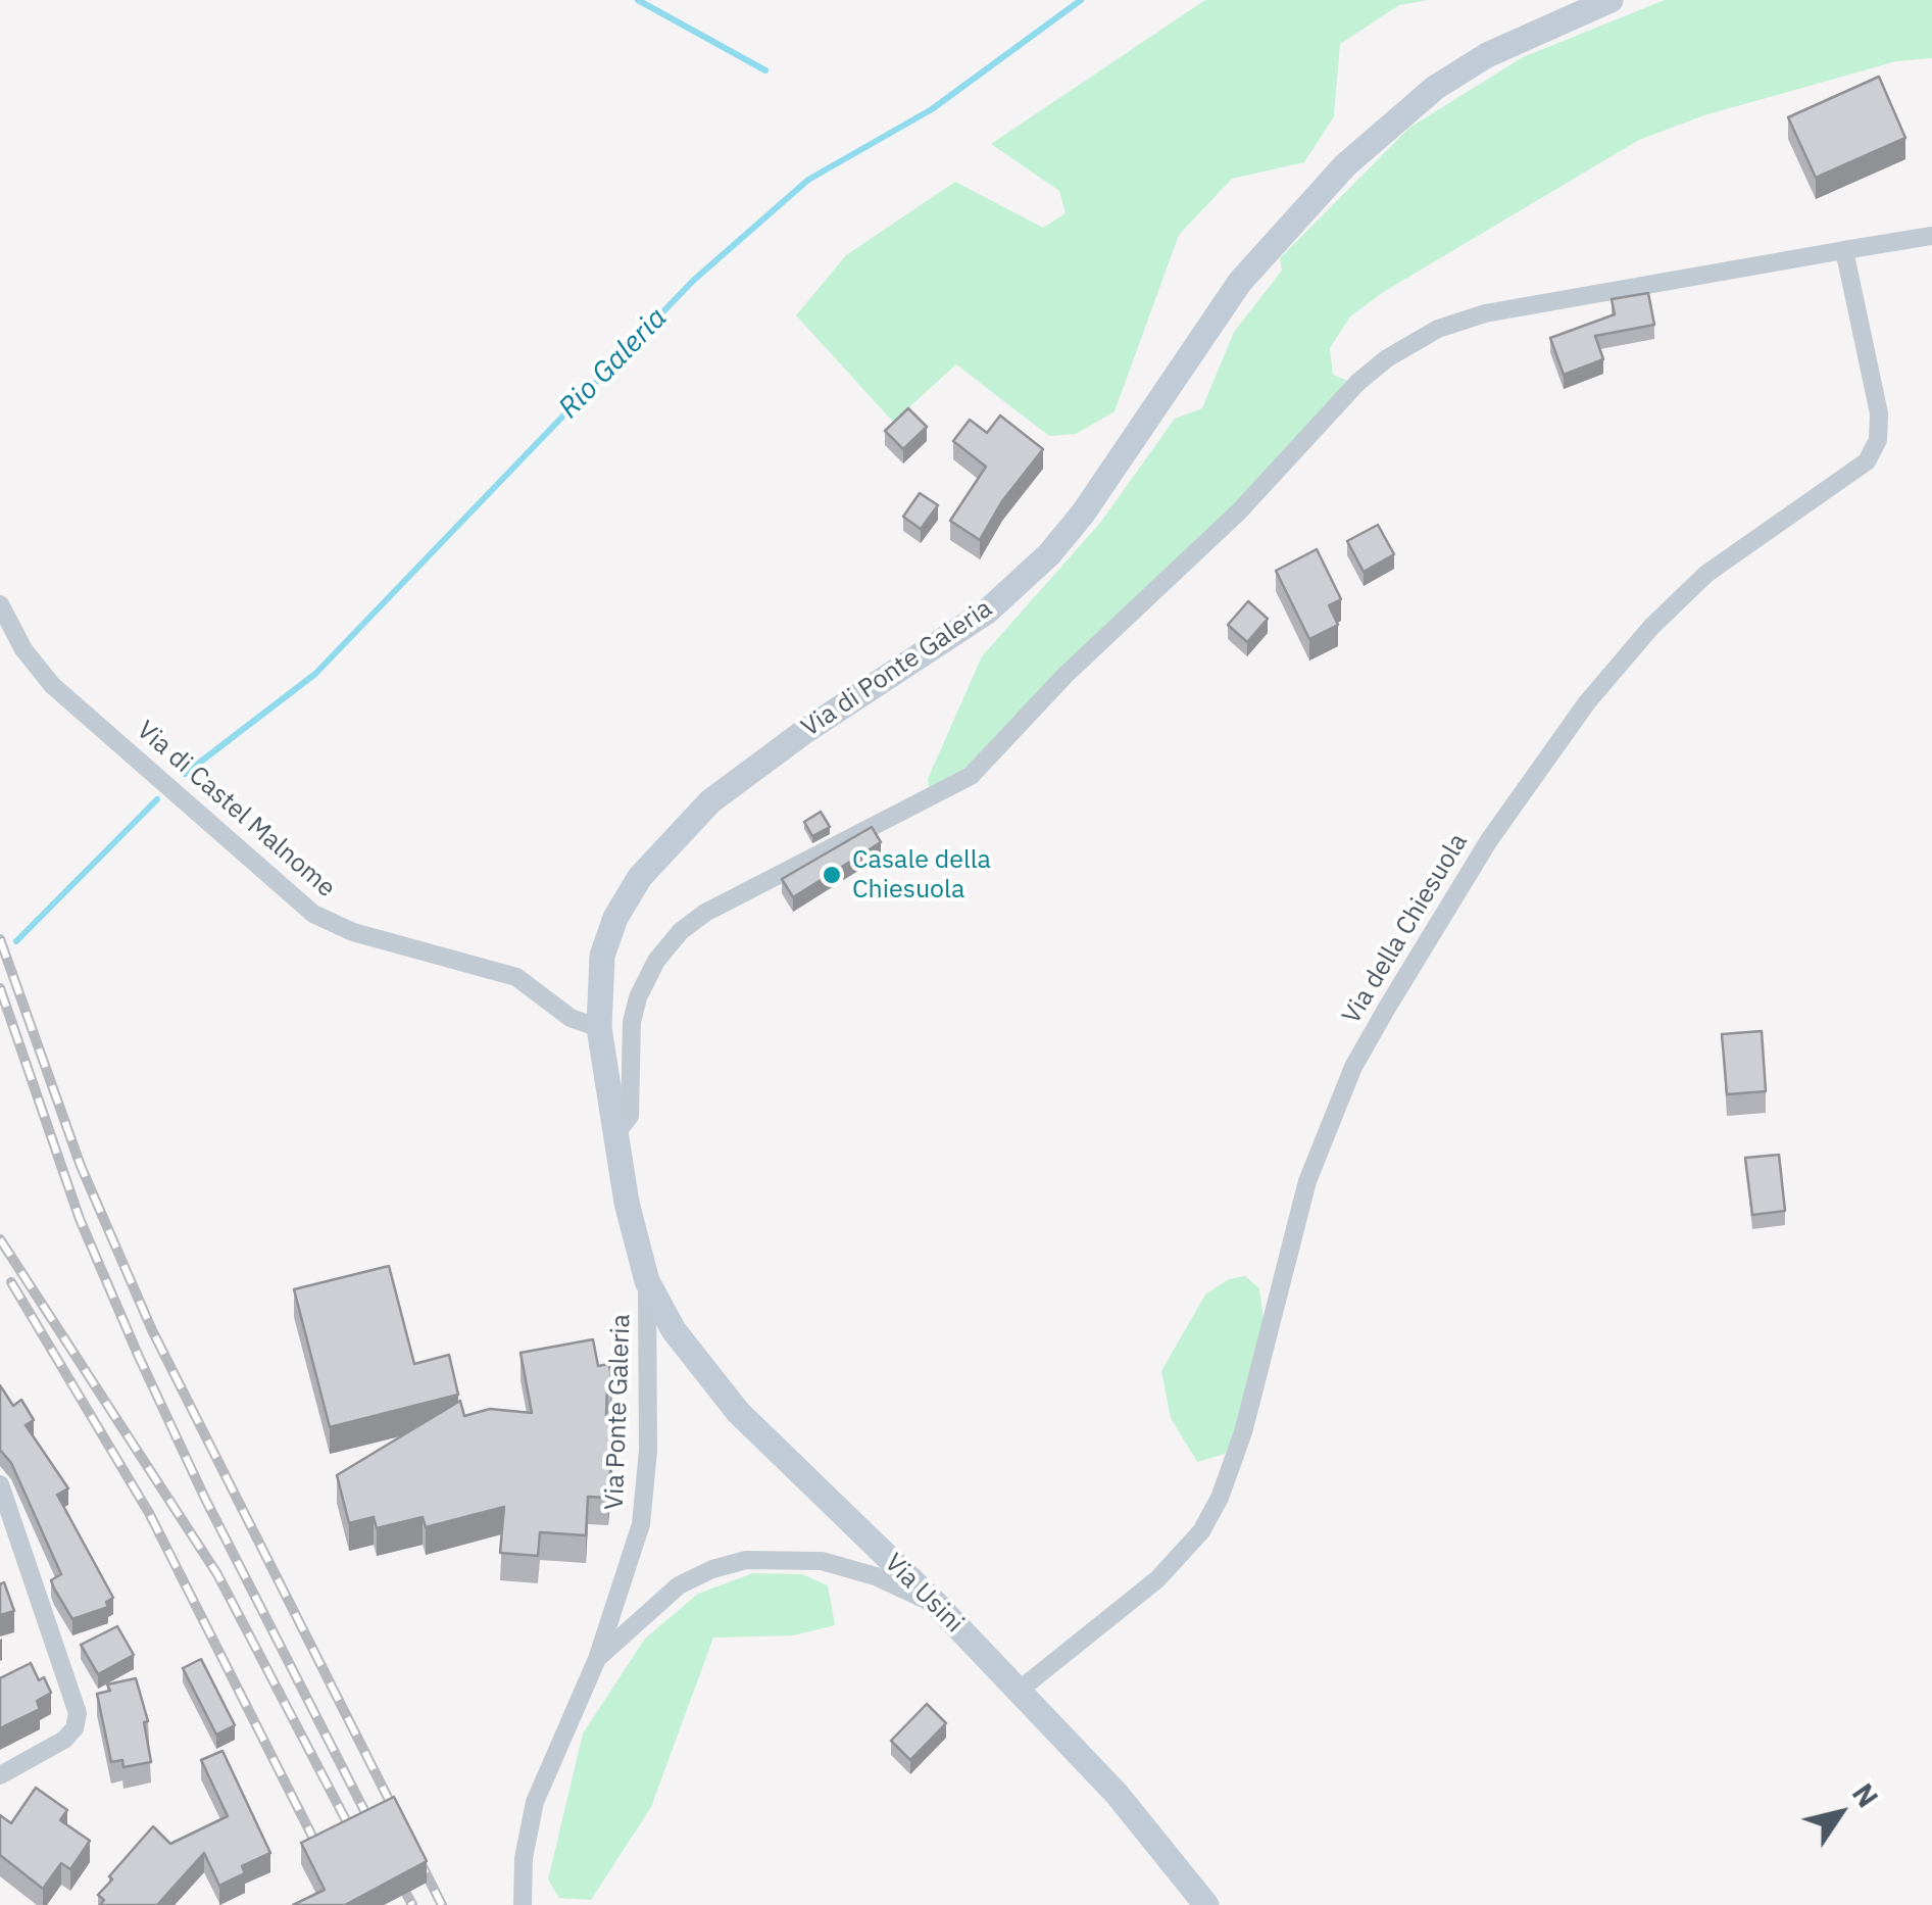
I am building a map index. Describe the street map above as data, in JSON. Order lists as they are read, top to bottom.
{
  "streets": {
    "main road": ["Via di Ponte Galeria", "Via Usini"],
    "street": ["Via di Castel Malnome", "Via della Chiesuola", "Via Ponte Galeria"]
  },
  "crossings": [
    ["Via di Ponte Galeria", "Via di Castel Malnome"],
    ["Via di Ponte Galeria", "Via Ponte Galeria"],
    ["Via di Ponte Galeria", "Via Usini"],
    ["Via della Chiesuola", "Via Usini"],
    ["Via Ponte Galeria", "Via Usini"]
  ],
  "water": ["Rio Galeria"],
  "places": ["Casale della Chiesuola"],
  "north": "top right"
}
